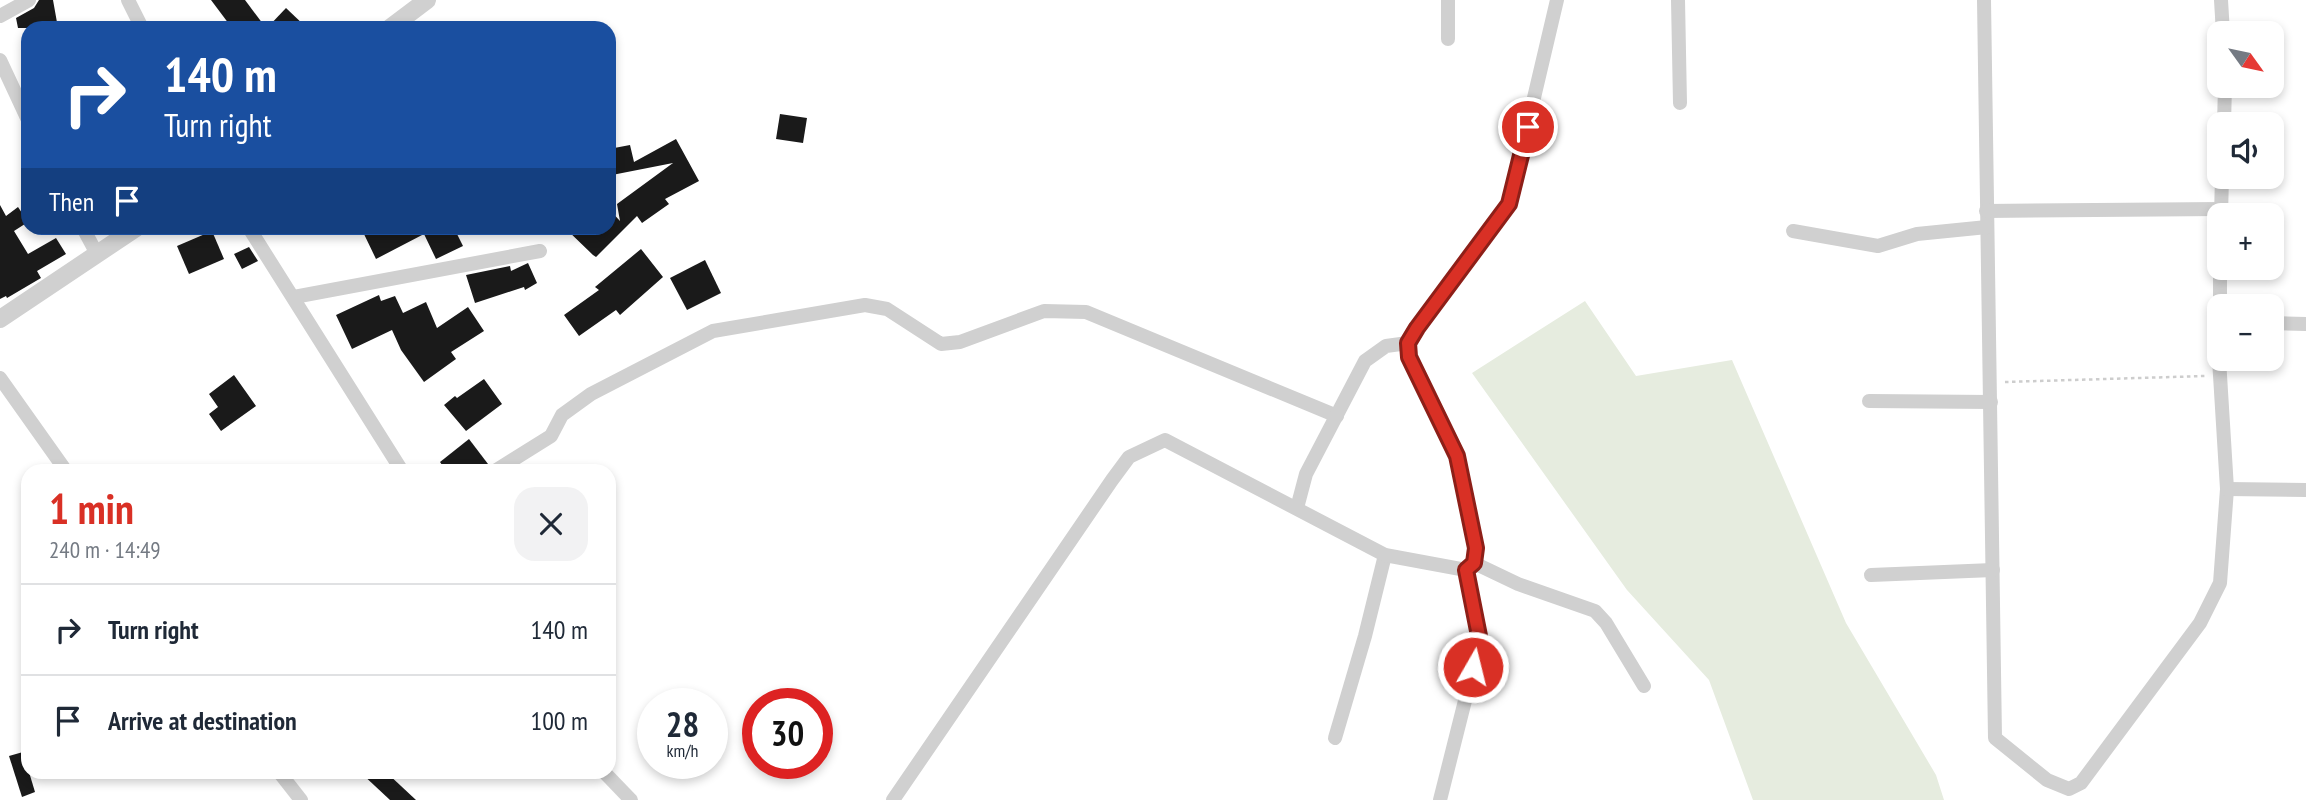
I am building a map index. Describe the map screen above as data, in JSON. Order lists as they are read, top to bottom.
{
  "north": "bottom right",
  "page": {
    "map_buttons": ["+", "−"],
    "turn": ["140 m", "Turn right"],
    "then": "Then",
    "heading": ["1 min", "240 m · 14:49"],
    "list": [
      {
        "name": "Turn right",
        "value": "140 m"
      },
      {
        "name": "Arrive at destination",
        "value": "100 m"
      }
    ],
    "speed": "28 km/h",
    "limit": "30"
  }
}
